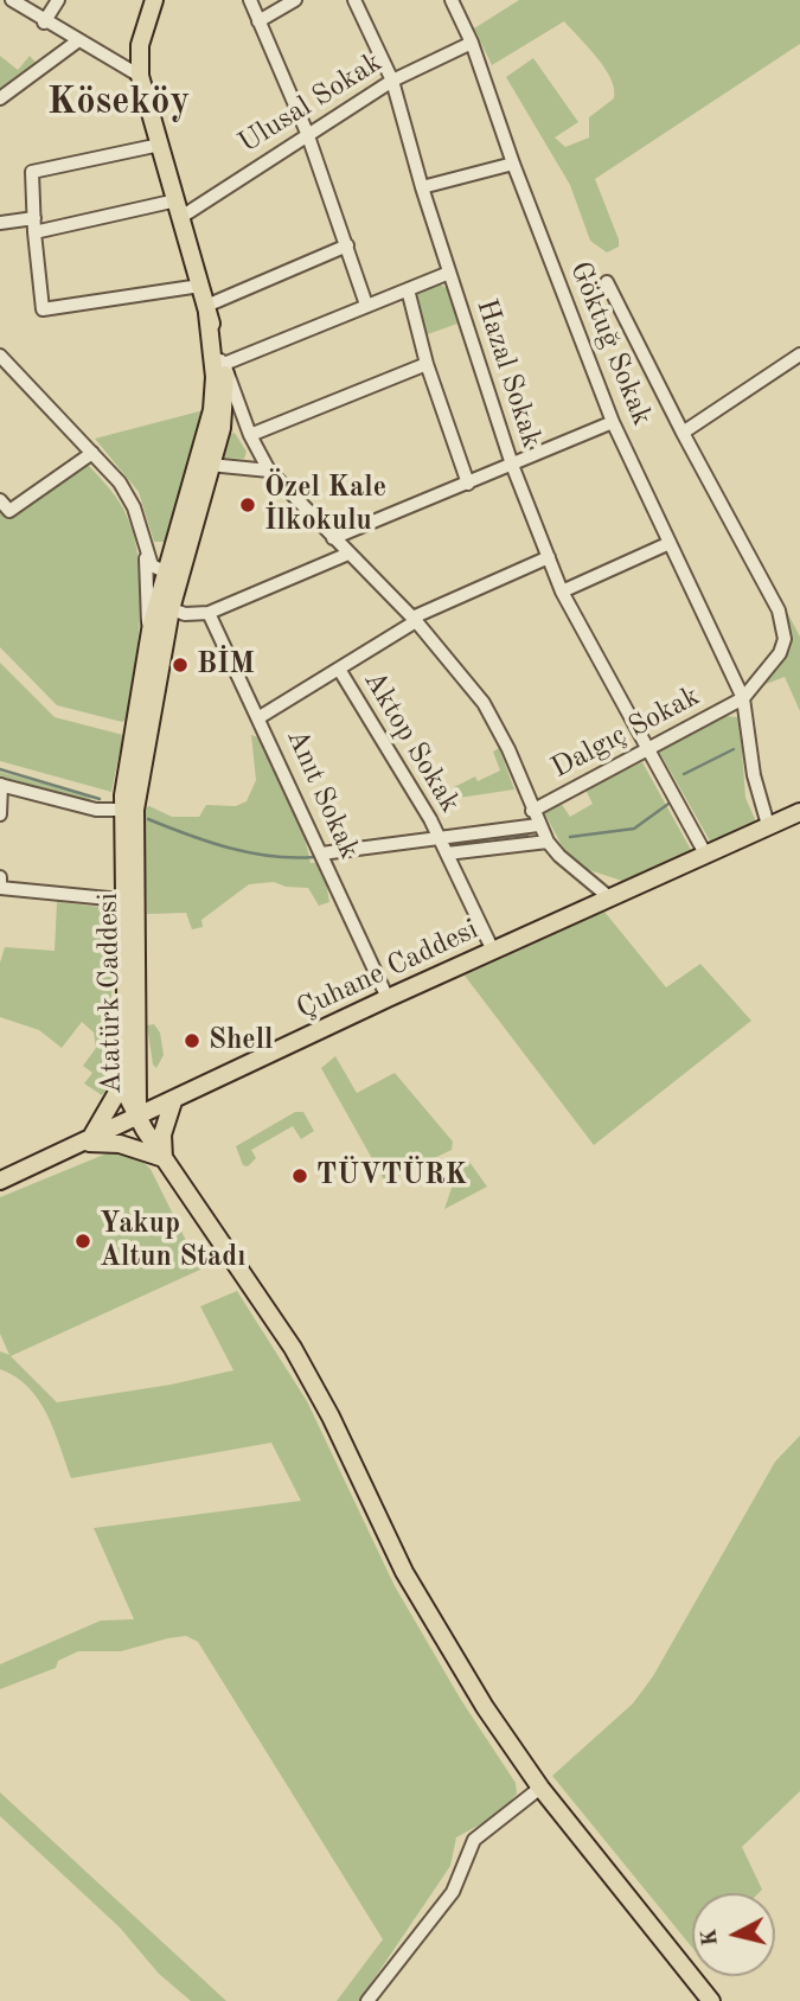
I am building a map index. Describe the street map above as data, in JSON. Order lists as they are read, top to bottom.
{
  "streets": {
    "main road": ["Çuhane Caddesi", "Atatürk Caddesi"],
    "street": [
      "Ulusal Sokak",
      "Göktuğ Sokak",
      "Hazal Sokak",
      "Dalgıç Sokak",
      "Aktop Sokak",
      "Anıt Sokak"
    ]
  },
  "crossings": [
    ["Ulusal Sokak", "Göktuğ Sokak"],
    ["Ulusal Sokak", "Hazal Sokak"],
    ["Ulusal Sokak", "Atatürk Caddesi"],
    ["Göktuğ Sokak", "Dalgıç Sokak"],
    ["Göktuğ Sokak", "Çuhane Caddesi"],
    ["Hazal Sokak", "Dalgıç Sokak"],
    ["Hazal Sokak", "Çuhane Caddesi"],
    ["Aktop Sokak", "Çuhane Caddesi"],
    ["Anıt Sokak", "Çuhane Caddesi"],
    ["Çuhane Caddesi", "Atatürk Caddesi"]
  ],
  "districts": ["Köseköy"],
  "places": [
    "Özel Kale İlkokulu",
    "BİM",
    "Shell",
    "TÜVTÜRK",
    "Yakup Altun Stadı"
  ],
  "north": "left"
}
